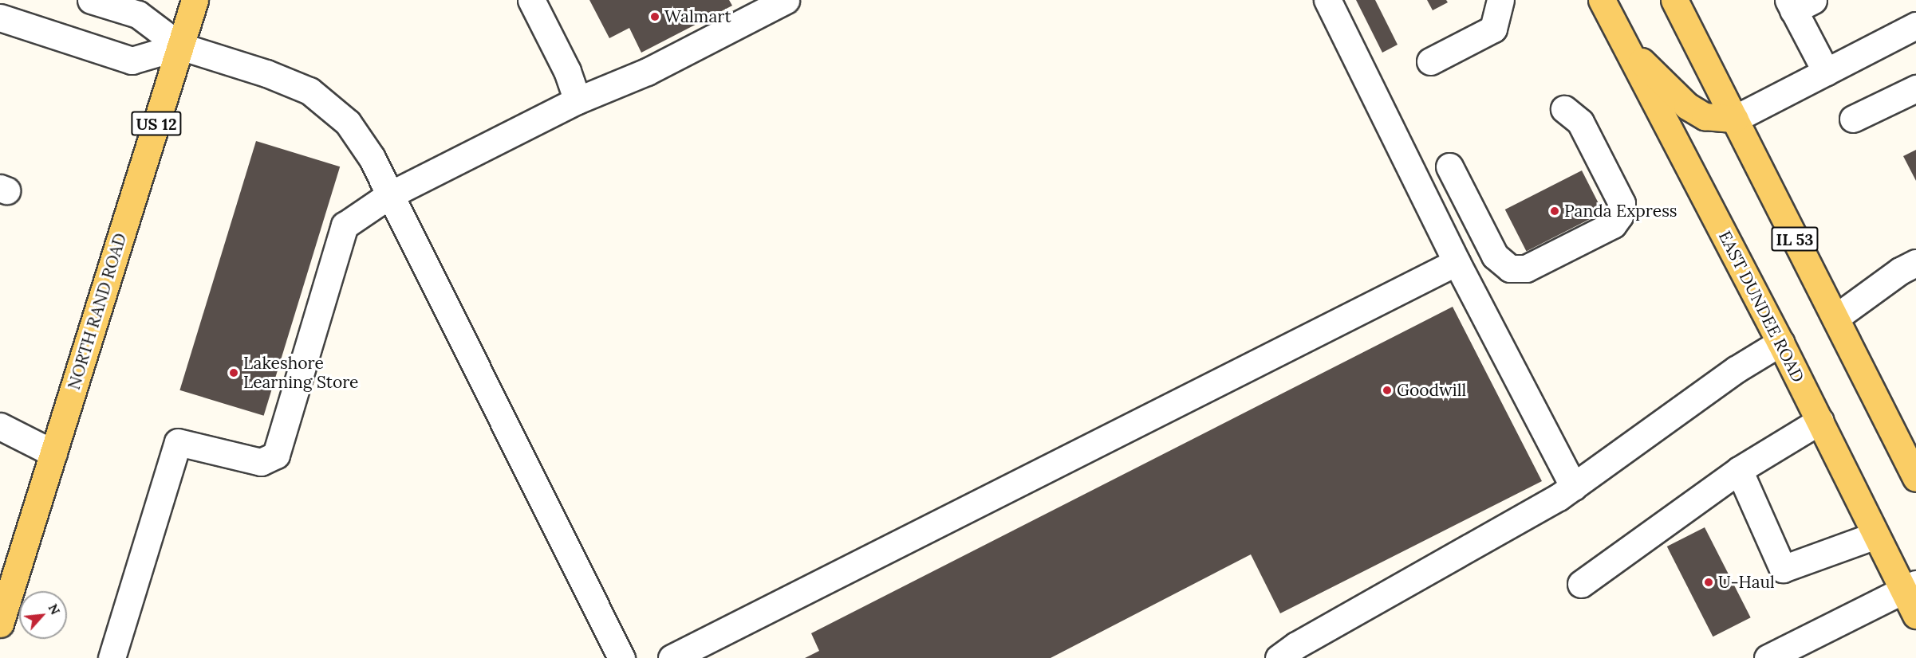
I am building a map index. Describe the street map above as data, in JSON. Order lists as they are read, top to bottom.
{
  "streets": {
    "main road": [
      "US 12",
      "IL 53",
      "EAST DUNDEE ROAD",
      "NORTH RAND ROAD"
    ]
  },
  "places": [
    "Walmart",
    "Panda Express",
    "Lakeshore Learning Store",
    "Goodwill",
    "U-Haul"
  ],
  "north": "top right"
}
